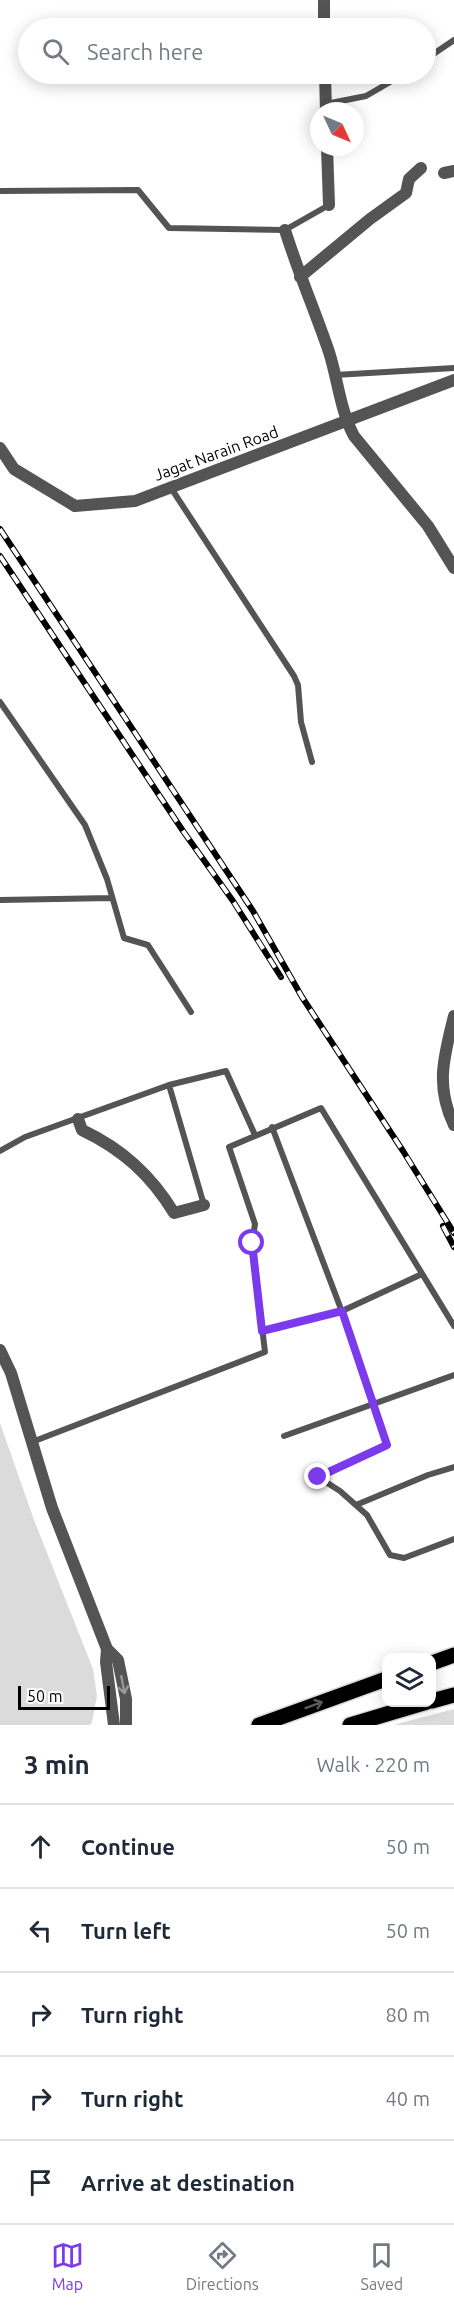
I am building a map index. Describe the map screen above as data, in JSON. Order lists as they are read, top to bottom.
{
  "streets": {
    "street": ["Jagat Narain Road"]
  },
  "scale_bar": "50 m",
  "north": "bottom right",
  "page": {
    "search": "Search here",
    "scale": "50 m",
    "heading": ["3 min", "Walk · 220 m"],
    "list": [
      ["Continue", "50 m"],
      ["Turn left", "50 m"],
      ["Turn right", "80 m"],
      ["Turn right", "40 m"],
      "Arrive at destination"
    ],
    "nav": ["Map", "Directions", "Saved"]
  }
}
